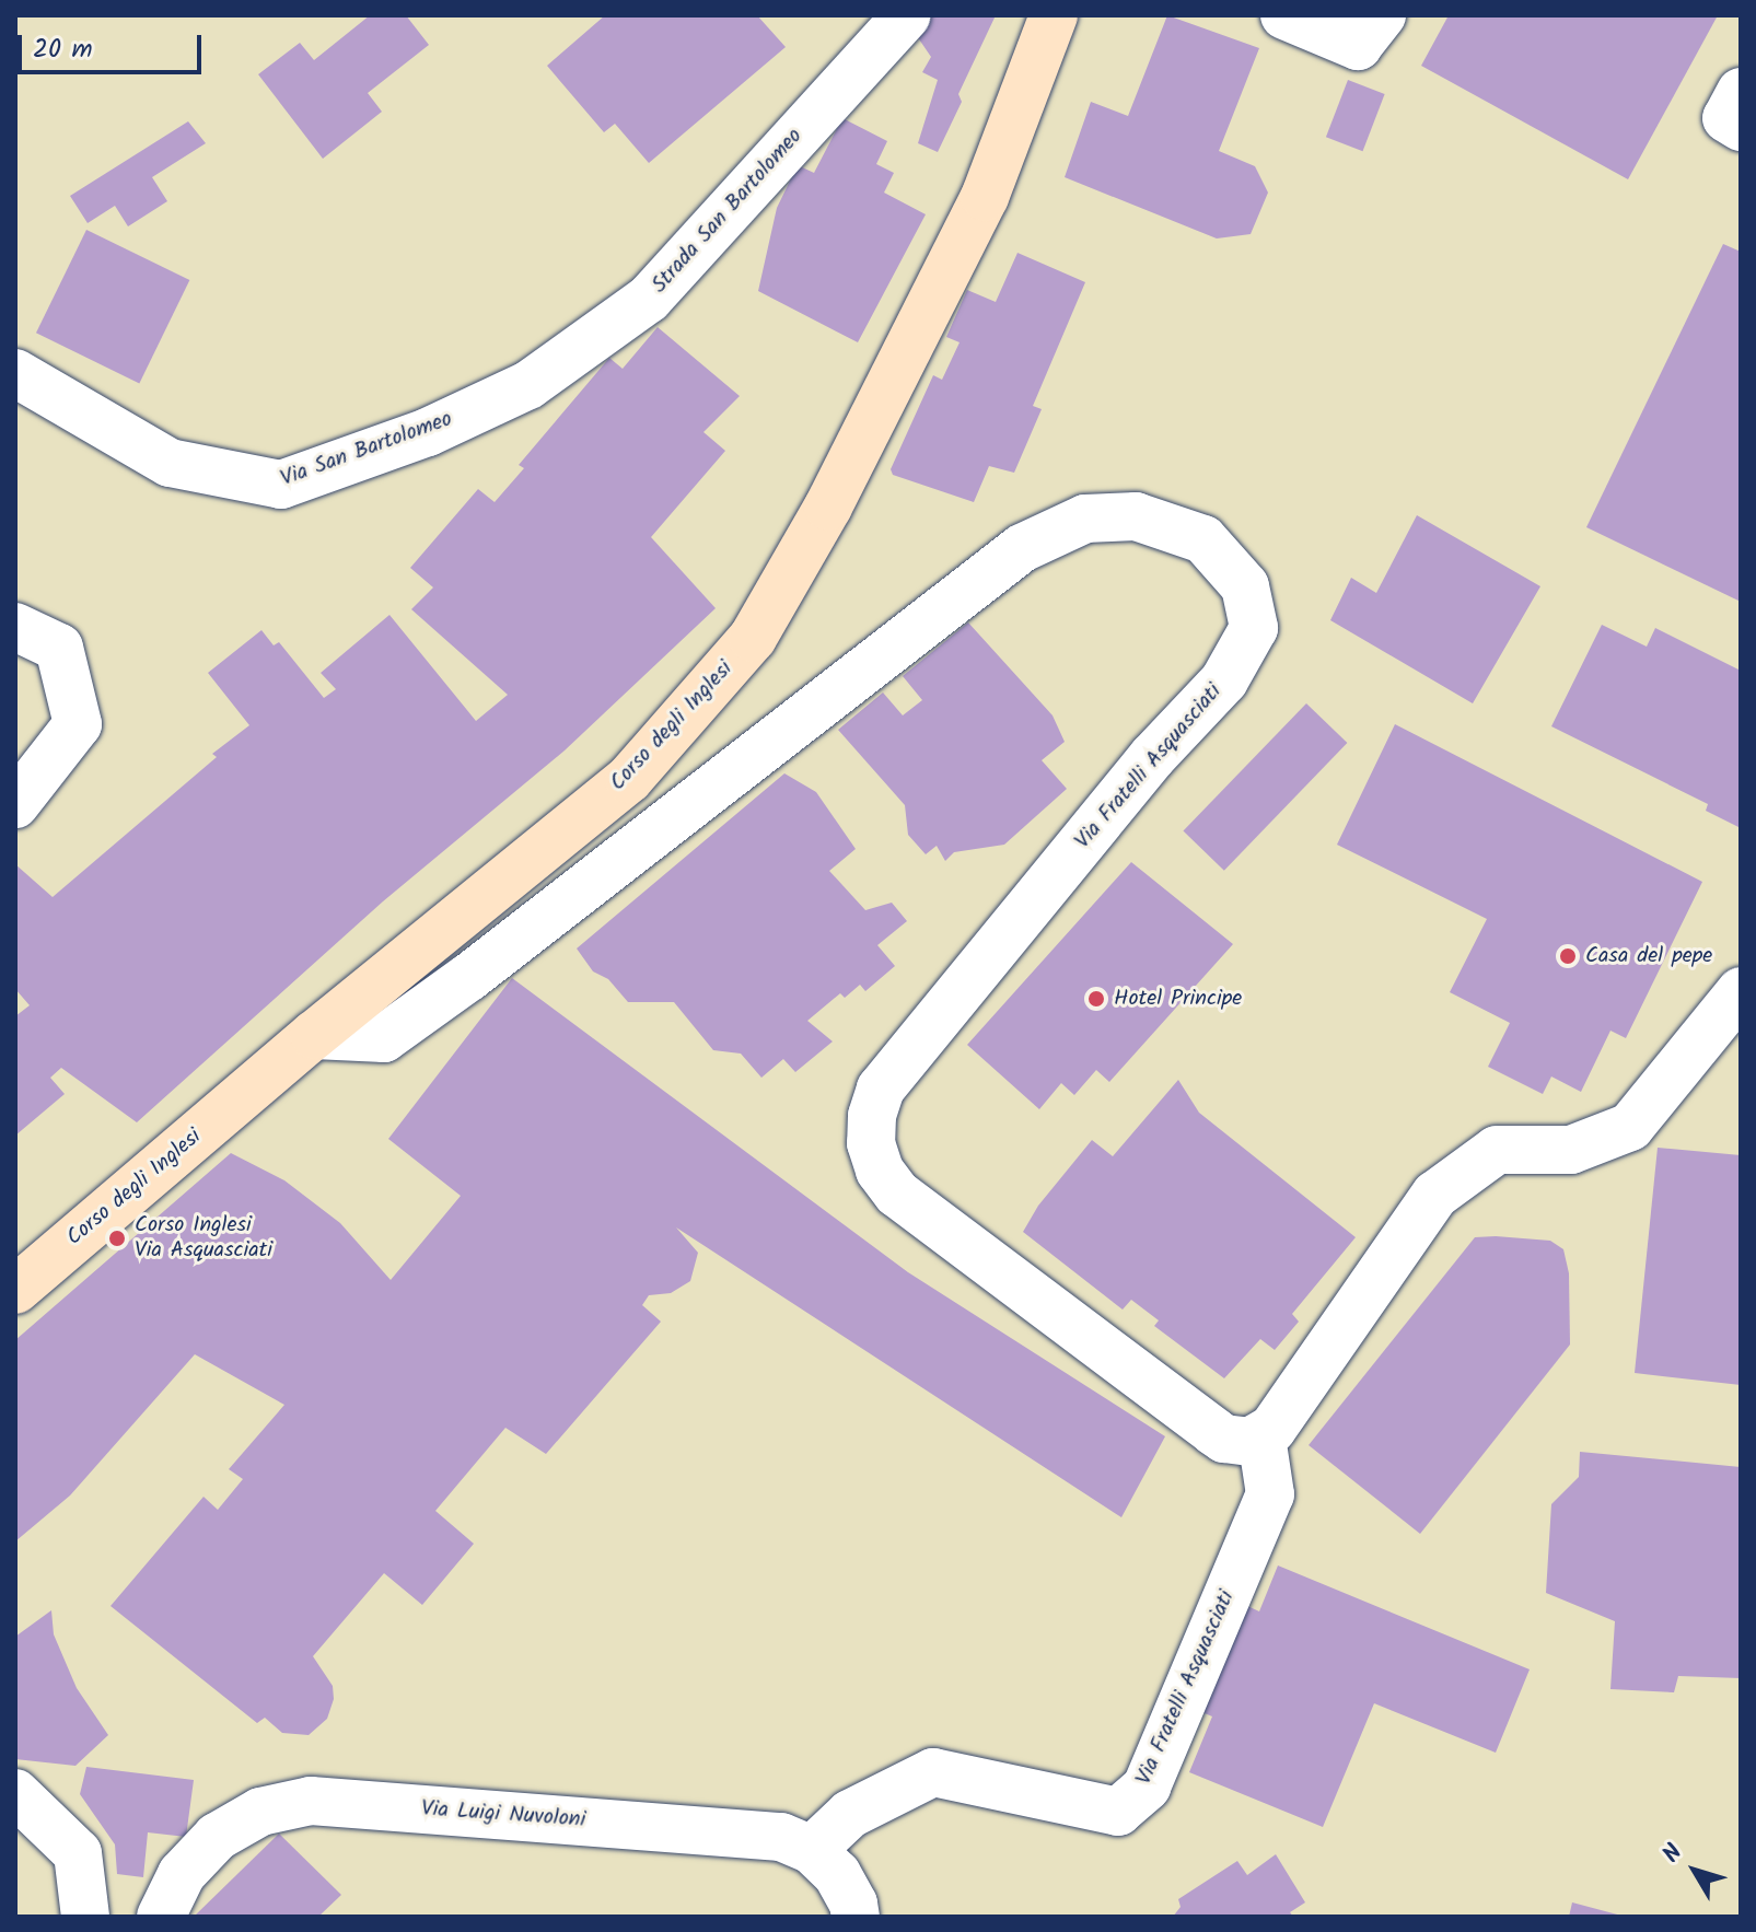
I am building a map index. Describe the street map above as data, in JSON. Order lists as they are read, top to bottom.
{
  "streets": {
    "main road": ["Corso degli Inglesi"],
    "street": [
      "Strada San Bartolomeo",
      "Via San Bartolomeo",
      "Via Fratelli Asquasciati",
      "Via Luigi Nuvoloni"
    ]
  },
  "crossings": [
    ["Strada San Bartolomeo", "Via San Bartolomeo"],
    ["Corso degli Inglesi", "Via Fratelli Asquasciati"],
    ["Via Fratelli Asquasciati", "Via Luigi Nuvoloni"]
  ],
  "places": ["Casa del pepe", "Hotel Principe", "Corso Inglesi Via Asquasciati"],
  "scale_bar": "20 m",
  "north": "top left"
}
